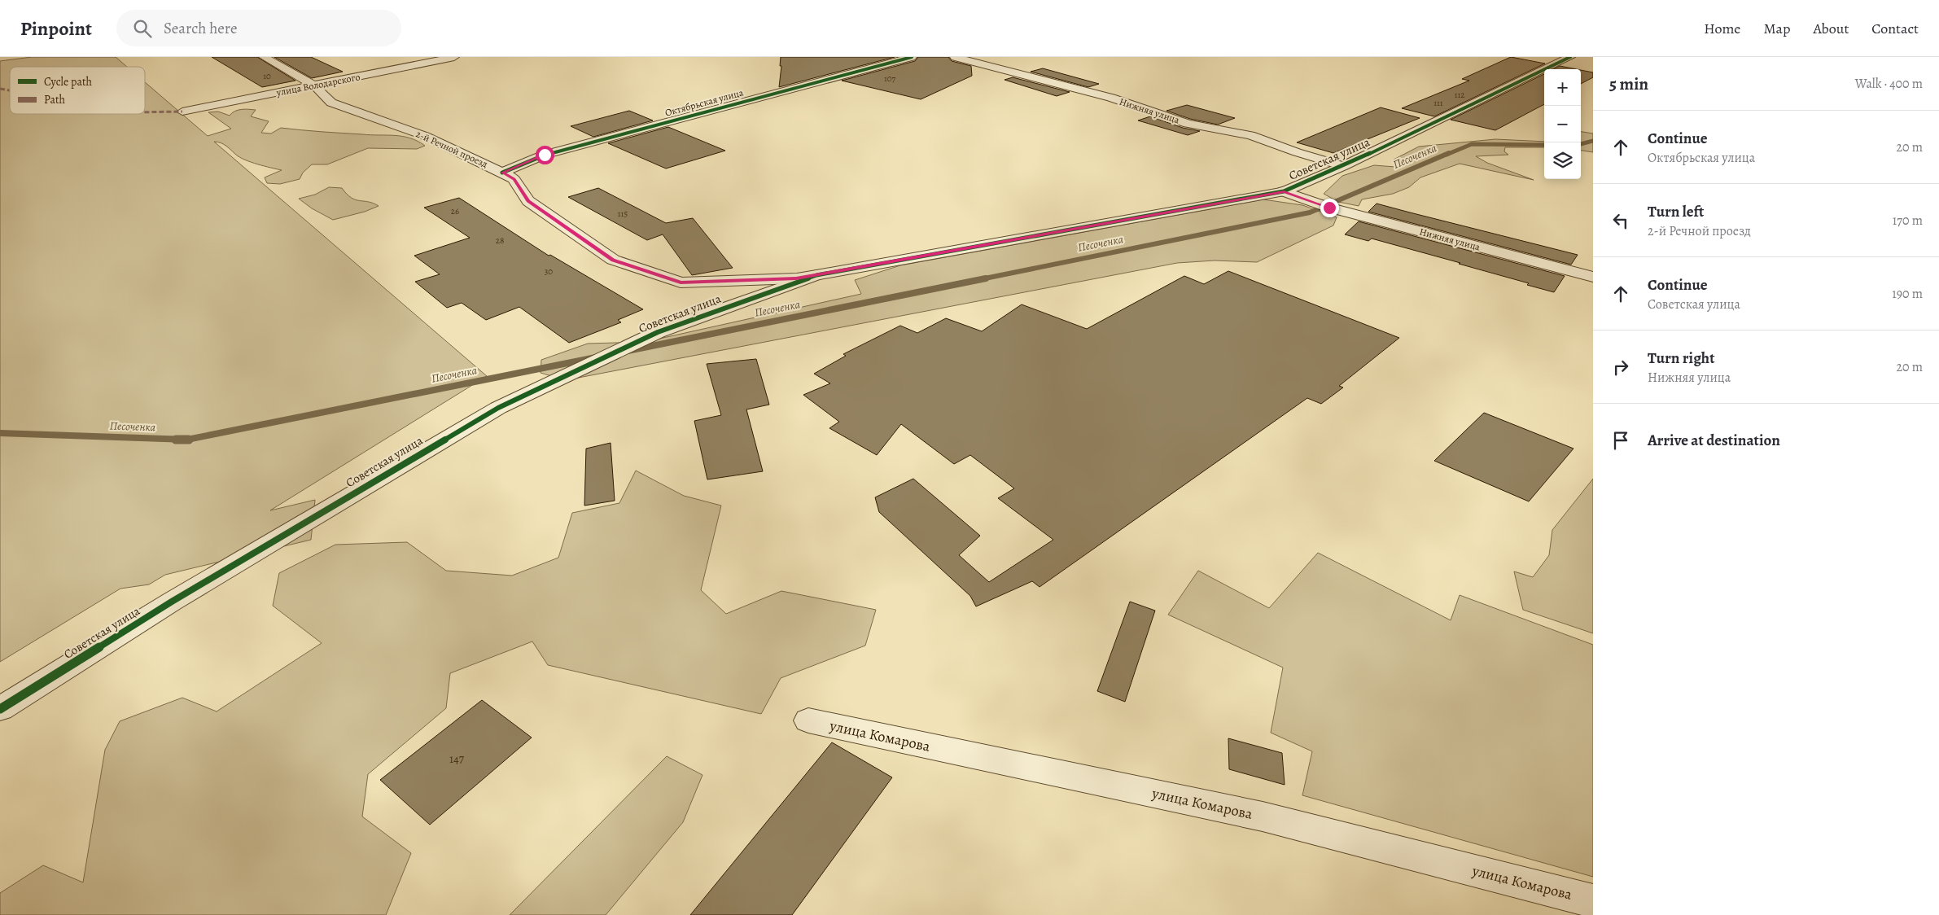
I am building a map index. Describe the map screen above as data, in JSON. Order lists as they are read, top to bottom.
{
  "streets": {
    "street": [
      "улица Володарского",
      "Октябрьская улица",
      "Нижняя улица",
      "2-й Речной проезд",
      "Советская улица",
      "улица Комарова"
    ]
  },
  "crossings": [
    ["улица Володарского", "2-й Речной проезд"],
    ["Октябрьская улица", "2-й Речной проезд"],
    ["Нижняя улица", "Советская улица"],
    ["2-й Речной проезд", "Советская улица"]
  ],
  "water": ["Песоченка"],
  "house_numbers": [
    "10",
    "107",
    "112",
    "111",
    "26",
    "115",
    "28",
    "30",
    "147"
  ],
  "legend": ["Cycle path", "Path"],
  "page": {
    "header": "Pinpoint",
    "search": "Search here",
    "nav": [
      "Home",
      "Map",
      "About",
      "Contact"
    ],
    "heading": ["5 min", "Walk · 400 m"],
    "map_buttons": ["+", "−"],
    "list": [
      ["Continue", "Октябрьская улица", "20 m"],
      ["Turn left", "2-й Речной проезд", "170 m"],
      ["Continue", "Советская улица", "190 m"],
      ["Turn right", "Нижняя улица", "20 m"],
      "Arrive at destination"
    ]
  }
}
